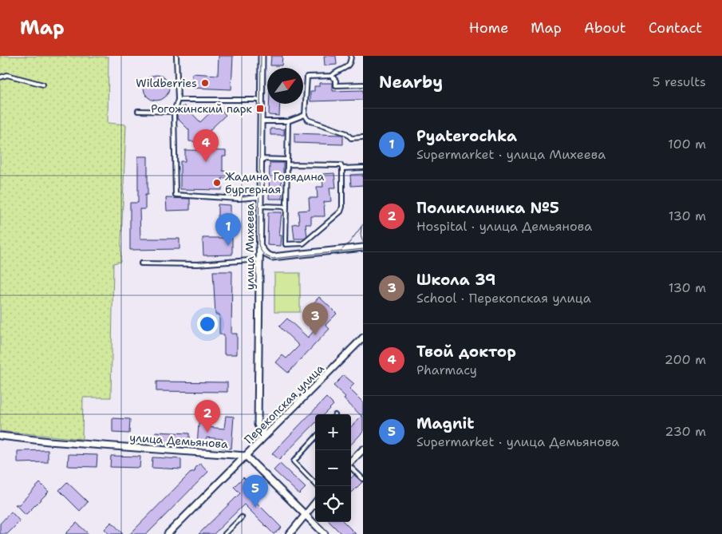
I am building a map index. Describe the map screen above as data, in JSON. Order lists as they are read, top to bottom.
{
  "streets": {
    "street": ["улица Михеева", "Перекопская улица", "улица Демьянова"]
  },
  "crossings": [
    ["улица Михеева", "Перекопская улица"],
    ["Перекопская улица", "улица Демьянова"]
  ],
  "places": {
    "other": ["Wildberries", "Жадина Говядина бургерная"],
    "transit": ["Рогожинский парк"]
  },
  "north": "top right",
  "page": {
    "header": "Map",
    "nav": [
      "Home",
      "Map",
      "About",
      "Contact"
    ],
    "heading": ["Nearby", "5 results"],
    "list": [
      {
        "mark": "1",
        "name": "Pyaterochka",
        "note": "Supermarket · улица Михеева",
        "value": "100 m"
      },
      {
        "mark": "2",
        "name": "Поликлиника №5",
        "note": "Hospital · улица Демьянова",
        "value": "130 m"
      },
      {
        "mark": "3",
        "name": "Школа 39",
        "note": "School · Перекопская улица",
        "value": "130 m"
      },
      {
        "mark": "4",
        "name": "Твой доктор",
        "note": "Pharmacy",
        "value": "200 m"
      },
      {
        "mark": "5",
        "name": "Magnit",
        "note": "Supermarket · улица Демьянова",
        "value": "230 m"
      }
    ],
    "pins": [
      "4",
      "1",
      "3",
      "2",
      "5"
    ],
    "map_buttons": ["+", "−"]
  }
}
